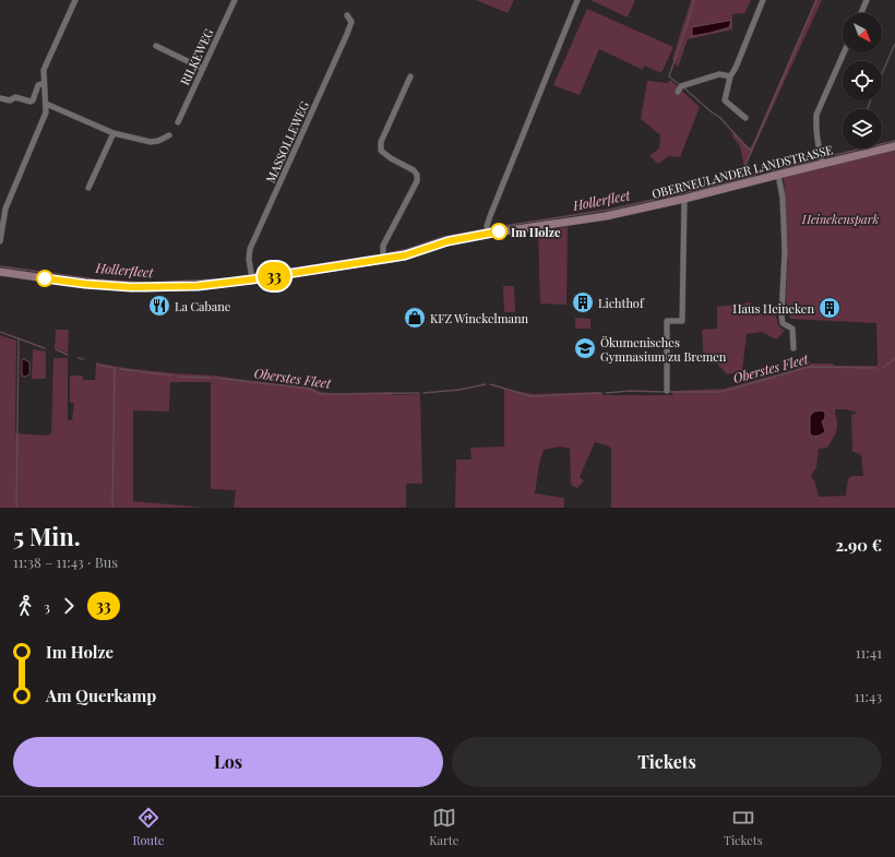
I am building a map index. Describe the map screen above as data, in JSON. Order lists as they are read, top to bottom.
{
  "streets": {
    "street": ["RILKEWEG", "MASSOLLEWEG", "OBERNEULANDER LANDSTRASSE"]
  },
  "crossings": [
    ["MASSOLLEWEG", "OBERNEULANDER LANDSTRASSE"]
  ],
  "water": ["Hollerfleet", "Oberstes Fleet"],
  "parks": ["Heinekenspark"],
  "places": {
    "other": ["Im Holze"],
    "building": ["Lichthof", "Haus Heineken"],
    "restaurant": ["La Cabane"],
    "shop": ["KFZ Winckelmann"],
    "school or university": ["Ökumenisches Gymnasium zu Bremen"]
  },
  "lines": ["bus line 33"],
  "north": "bottom right",
  "page": {
    "on_map": "33",
    "heading": ["5 Min.", "11:38 – 11:43 · Bus", "2.90 €"],
    "legs": ["3", "33"],
    "list": [
      {
        "name": "Im Holze",
        "value": "11:41"
      },
      {
        "name": "Am Querkamp",
        "value": "11:43"
      }
    ],
    "buttons": ["Los", "Tickets"],
    "tabs": ["Route", "Karte", "Tickets"]
  }
}
